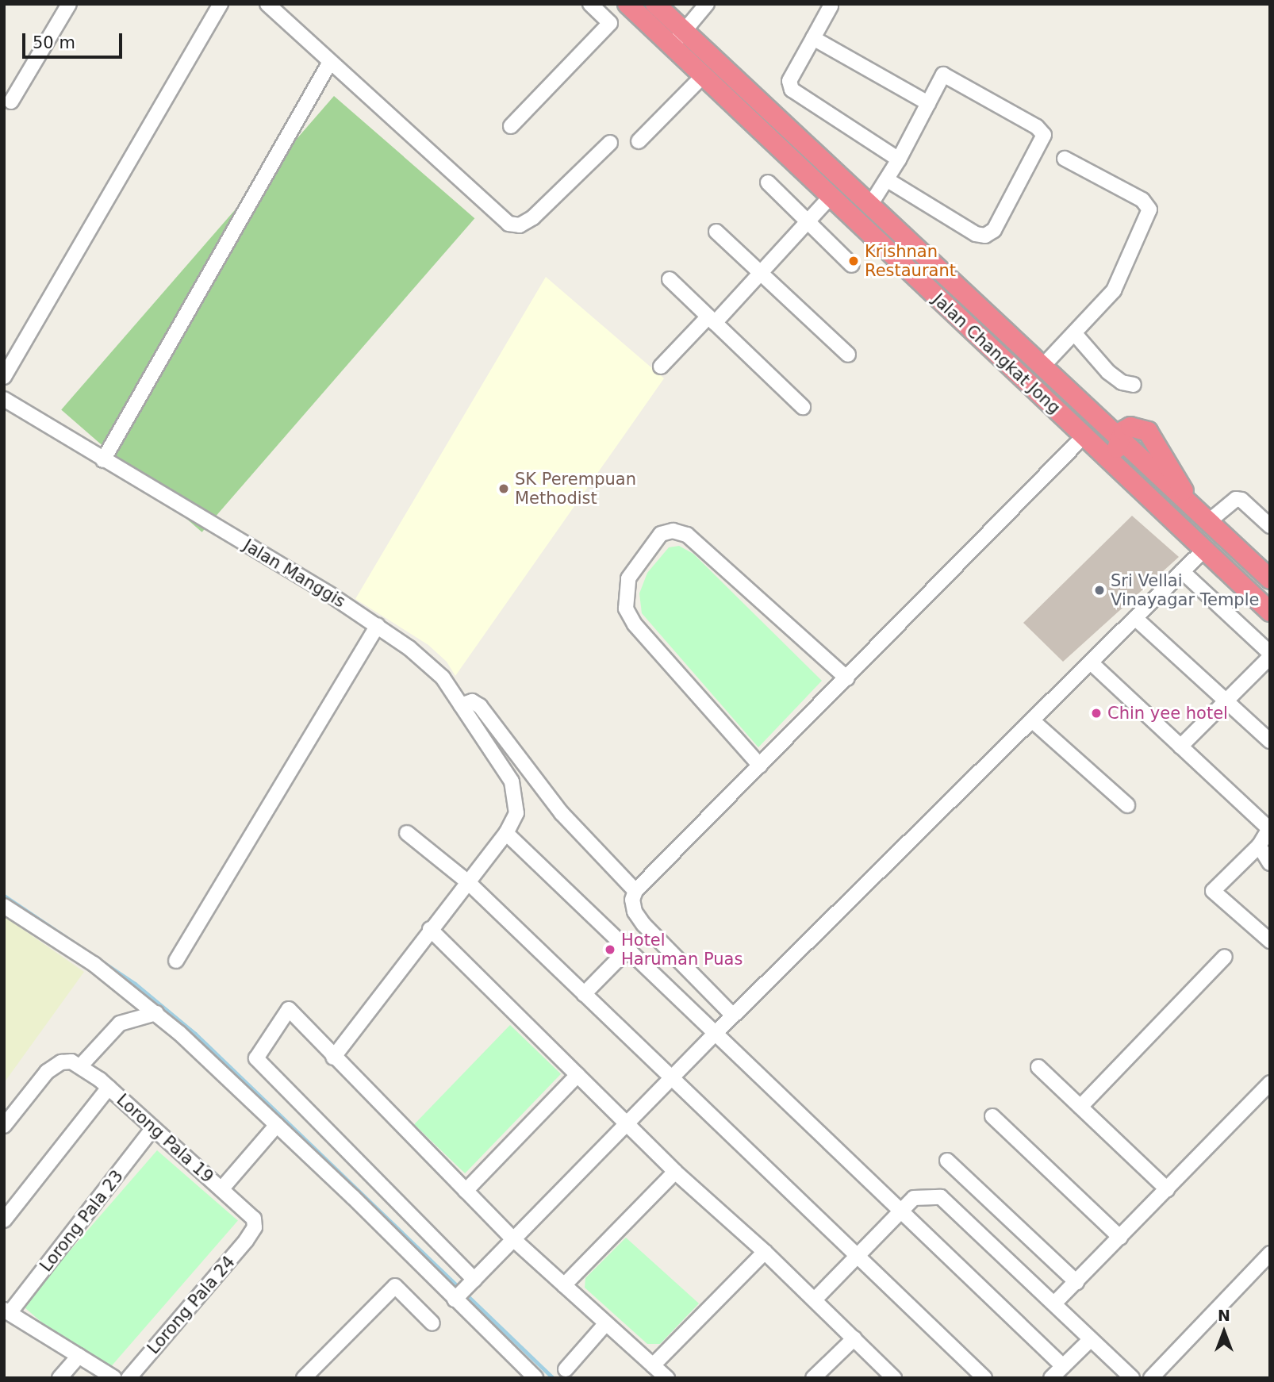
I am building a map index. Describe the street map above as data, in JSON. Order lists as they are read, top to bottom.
{
  "streets": {
    "highway": ["Jalan Changkat Jong"],
    "street": [
      "Jalan Manggis",
      "Lorong Pala 19",
      "Lorong Pala 23",
      "Lorong Pala 24"
    ]
  },
  "crossings": [
    ["Lorong Pala 19", "Lorong Pala 23"],
    ["Lorong Pala 19", "Lorong Pala 24"]
  ],
  "places": [
    "Krishnan Restaurant",
    "SK Perempuan Methodist",
    "Sri Vellai Vinayagar Temple",
    "Chin yee hotel",
    "Hotel Haruman Puas"
  ],
  "scale_bar": "50 m",
  "north": "top"
}
